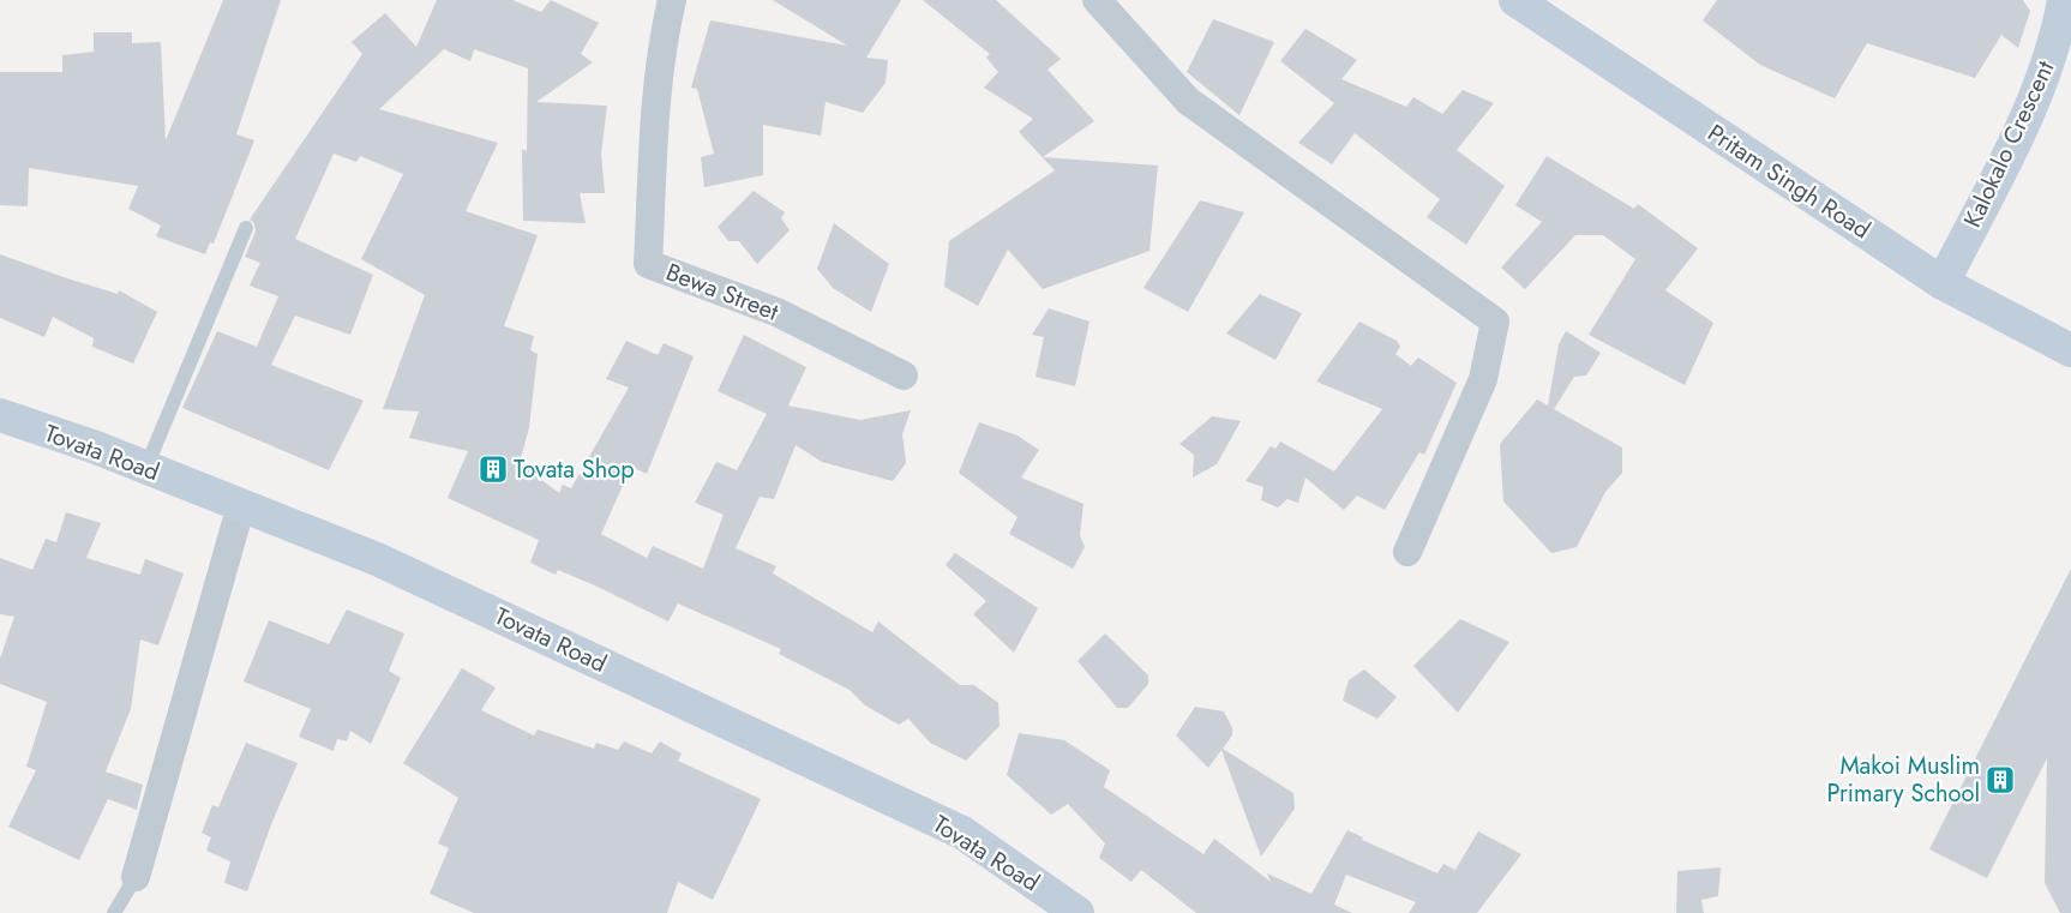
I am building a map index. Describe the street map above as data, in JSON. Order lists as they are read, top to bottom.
{
  "streets": {
    "street": [
      "Kalokalo Crescent",
      "Pritam Singh Road",
      "Bewa Street",
      "Tovata Road"
    ]
  },
  "crossings": [
    ["Kalokalo Crescent", "Pritam Singh Road"]
  ],
  "places": {
    "building": ["Tovata Shop", "Makoi Muslim Primary School"]
  }
}
